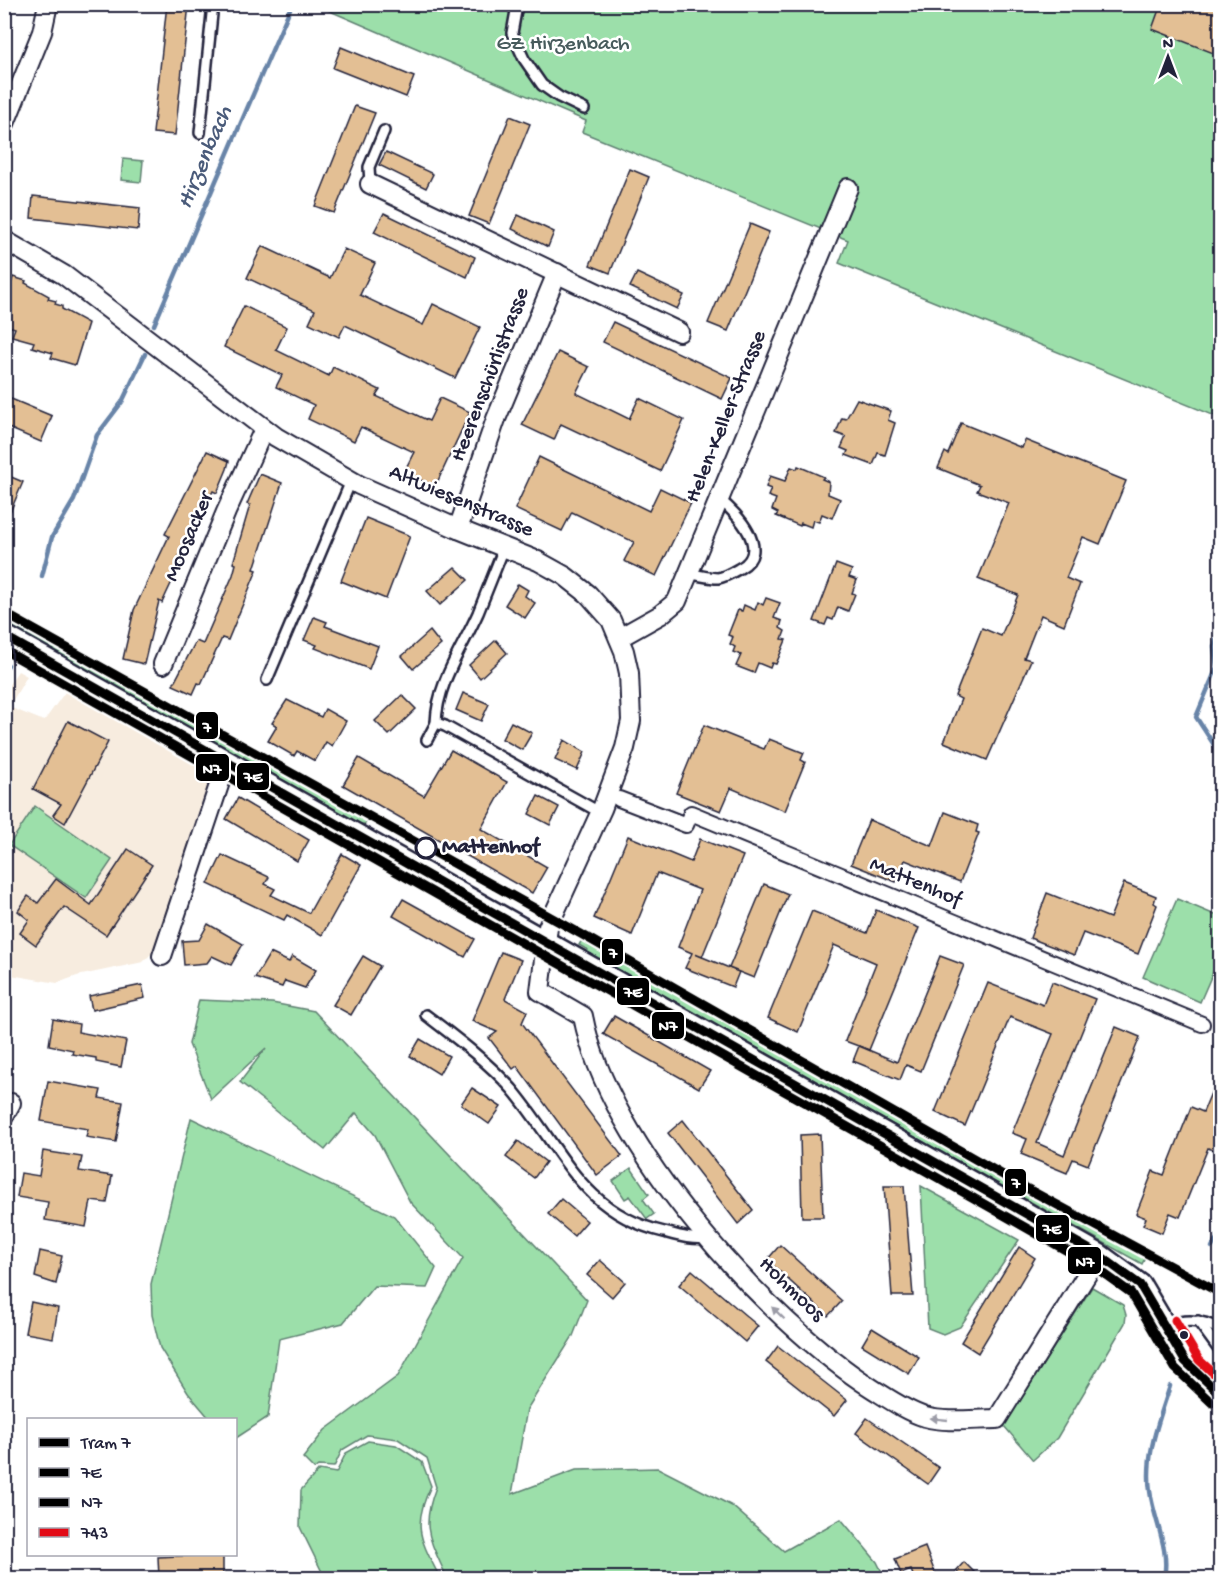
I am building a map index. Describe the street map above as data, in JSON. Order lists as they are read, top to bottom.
{
  "streets": {
    "street": [
      "Heerenschürlistrasse",
      "Helen-Keller-Strasse",
      "Altwiesenstrasse",
      "Moosacker",
      "Mattenhof",
      "Hohmoos"
    ]
  },
  "crossings": [
    ["Heerenschürlistrasse", "Altwiesenstrasse"],
    ["Helen-Keller-Strasse", "Altwiesenstrasse"],
    ["Altwiesenstrasse", "Moosacker"],
    ["Altwiesenstrasse", "Hohmoos"]
  ],
  "water": ["Hirzenbach"],
  "parks": ["GZ Hirzenbach"],
  "places": ["Mattenhof"],
  "lines": [
    "tram line 7",
    "transit line 7E",
    "transit line N7",
    "transit line 743"
  ],
  "legend": [
    "Tram 7",
    "7E",
    "N7",
    "743"
  ],
  "north": "top"
}
